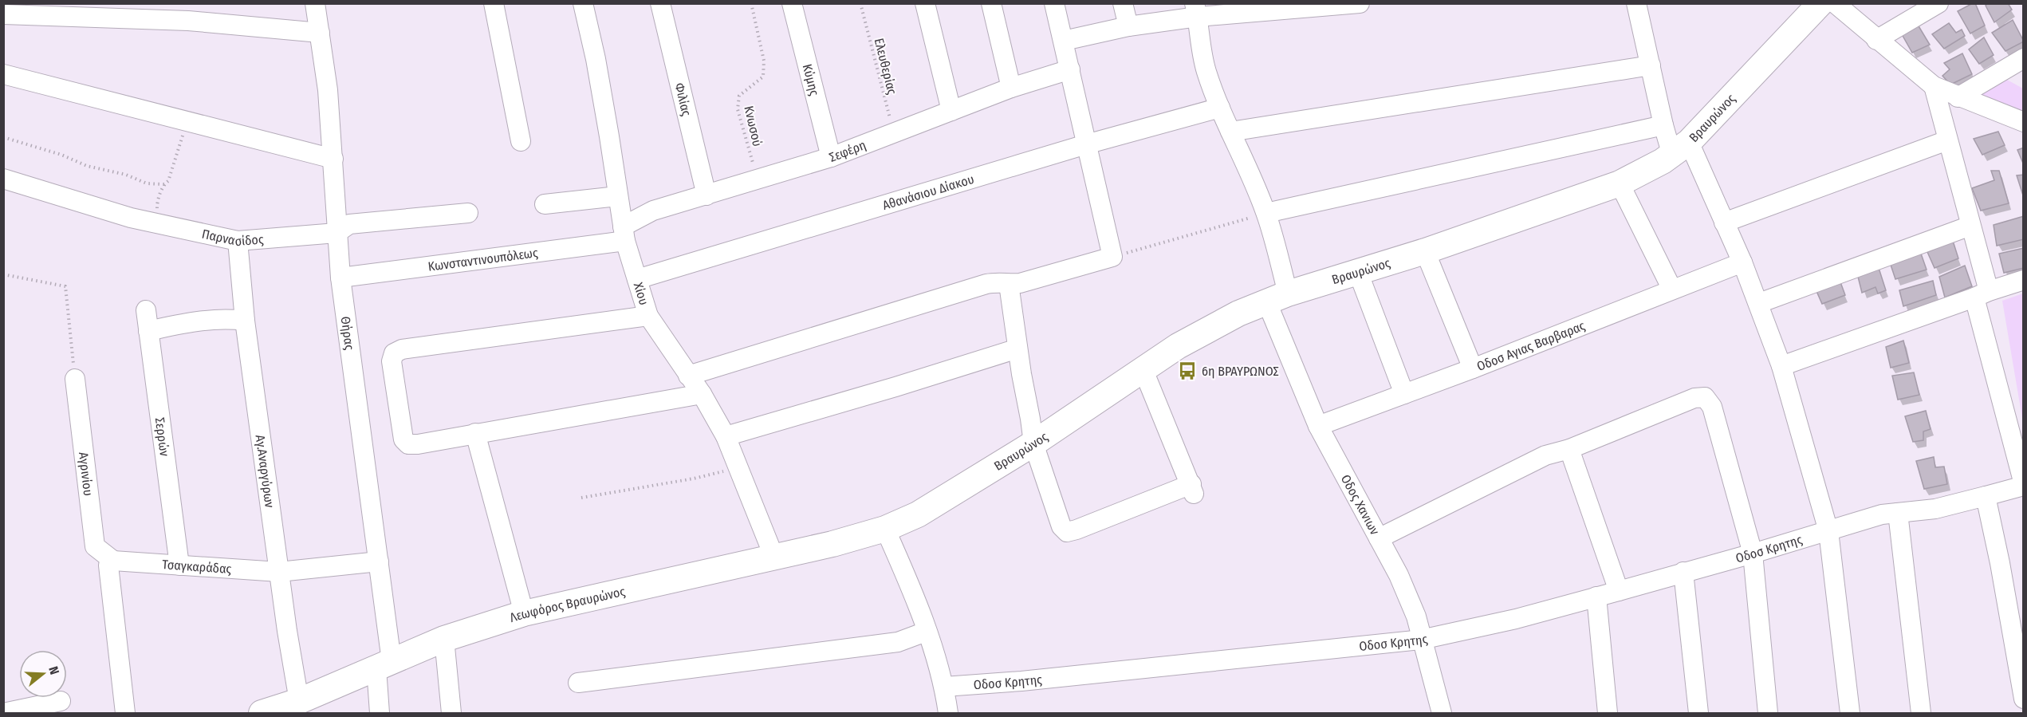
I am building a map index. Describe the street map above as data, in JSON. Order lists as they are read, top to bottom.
{
  "streets": {
    "main road": ["Βραυρώνος", "Λεωφόρος Βραυρώνος"],
    "street": [
      "Κύμης",
      "Φιλίας",
      "Σεφέρη",
      "Αθανάσιου Δίακου",
      "Παρνασίδος",
      "Κωνσταντινουπόλεως",
      "Χίου",
      "Θήρας",
      "Οδοσ Αγιας Βαρβαρας",
      "Σερρών",
      "Αγ.Αναργύρων",
      "Αγρινίου",
      "Οδος Χανιων",
      "Οδοσ Κρητης",
      "Τσαγκαράδας"
    ],
    "path": ["Ελευθερίας", "Κνωσού"]
  },
  "crossings": [
    ["Ελευθερίας", "Σεφέρη"],
    ["Κύμης", "Σεφέρη"],
    ["Φιλίας", "Σεφέρη"],
    ["Βραυρώνος", "Οδος Χανιων"],
    ["Βραυρώνος", "Λεωφόρος Βραυρώνος"],
    ["Κνωσού", "Σεφέρη"],
    ["Σεφέρη", "Κωνσταντινουπόλεως"],
    ["Σεφέρη", "Χίου"],
    ["Αθανάσιου Δίακου", "Χίου"],
    ["Αθανάσιου Δίακου", "Οδος Χανιων"],
    ["Παρνασίδος", "Θήρας"],
    ["Παρνασίδος", "Αγ.Αναργύρων"],
    ["Κωνσταντινουπόλεως", "Χίου"],
    ["Κωνσταντινουπόλεως", "Θήρας"],
    ["Χίου", "Λεωφόρος Βραυρώνος"],
    ["Θήρας", "Τσαγκαράδας"],
    ["Θήρας", "Λεωφόρος Βραυρώνος"],
    ["Οδοσ Αγιας Βαρβαρας", "Οδος Χανιων"],
    ["Σερρών", "Τσαγκαράδας"],
    ["Αγ.Αναργύρων", "Τσαγκαράδας"],
    ["Αγ.Αναργύρων", "Λεωφόρος Βραυρώνος"],
    ["Αγρινίου", "Τσαγκαράδας"],
    ["Οδος Χανιων", "Οδοσ Κρητης"]
  ],
  "places": {
    "bus stop": ["6η ΒΡΑΥΡΩΝΟΣ"]
  },
  "north": "right"
}
